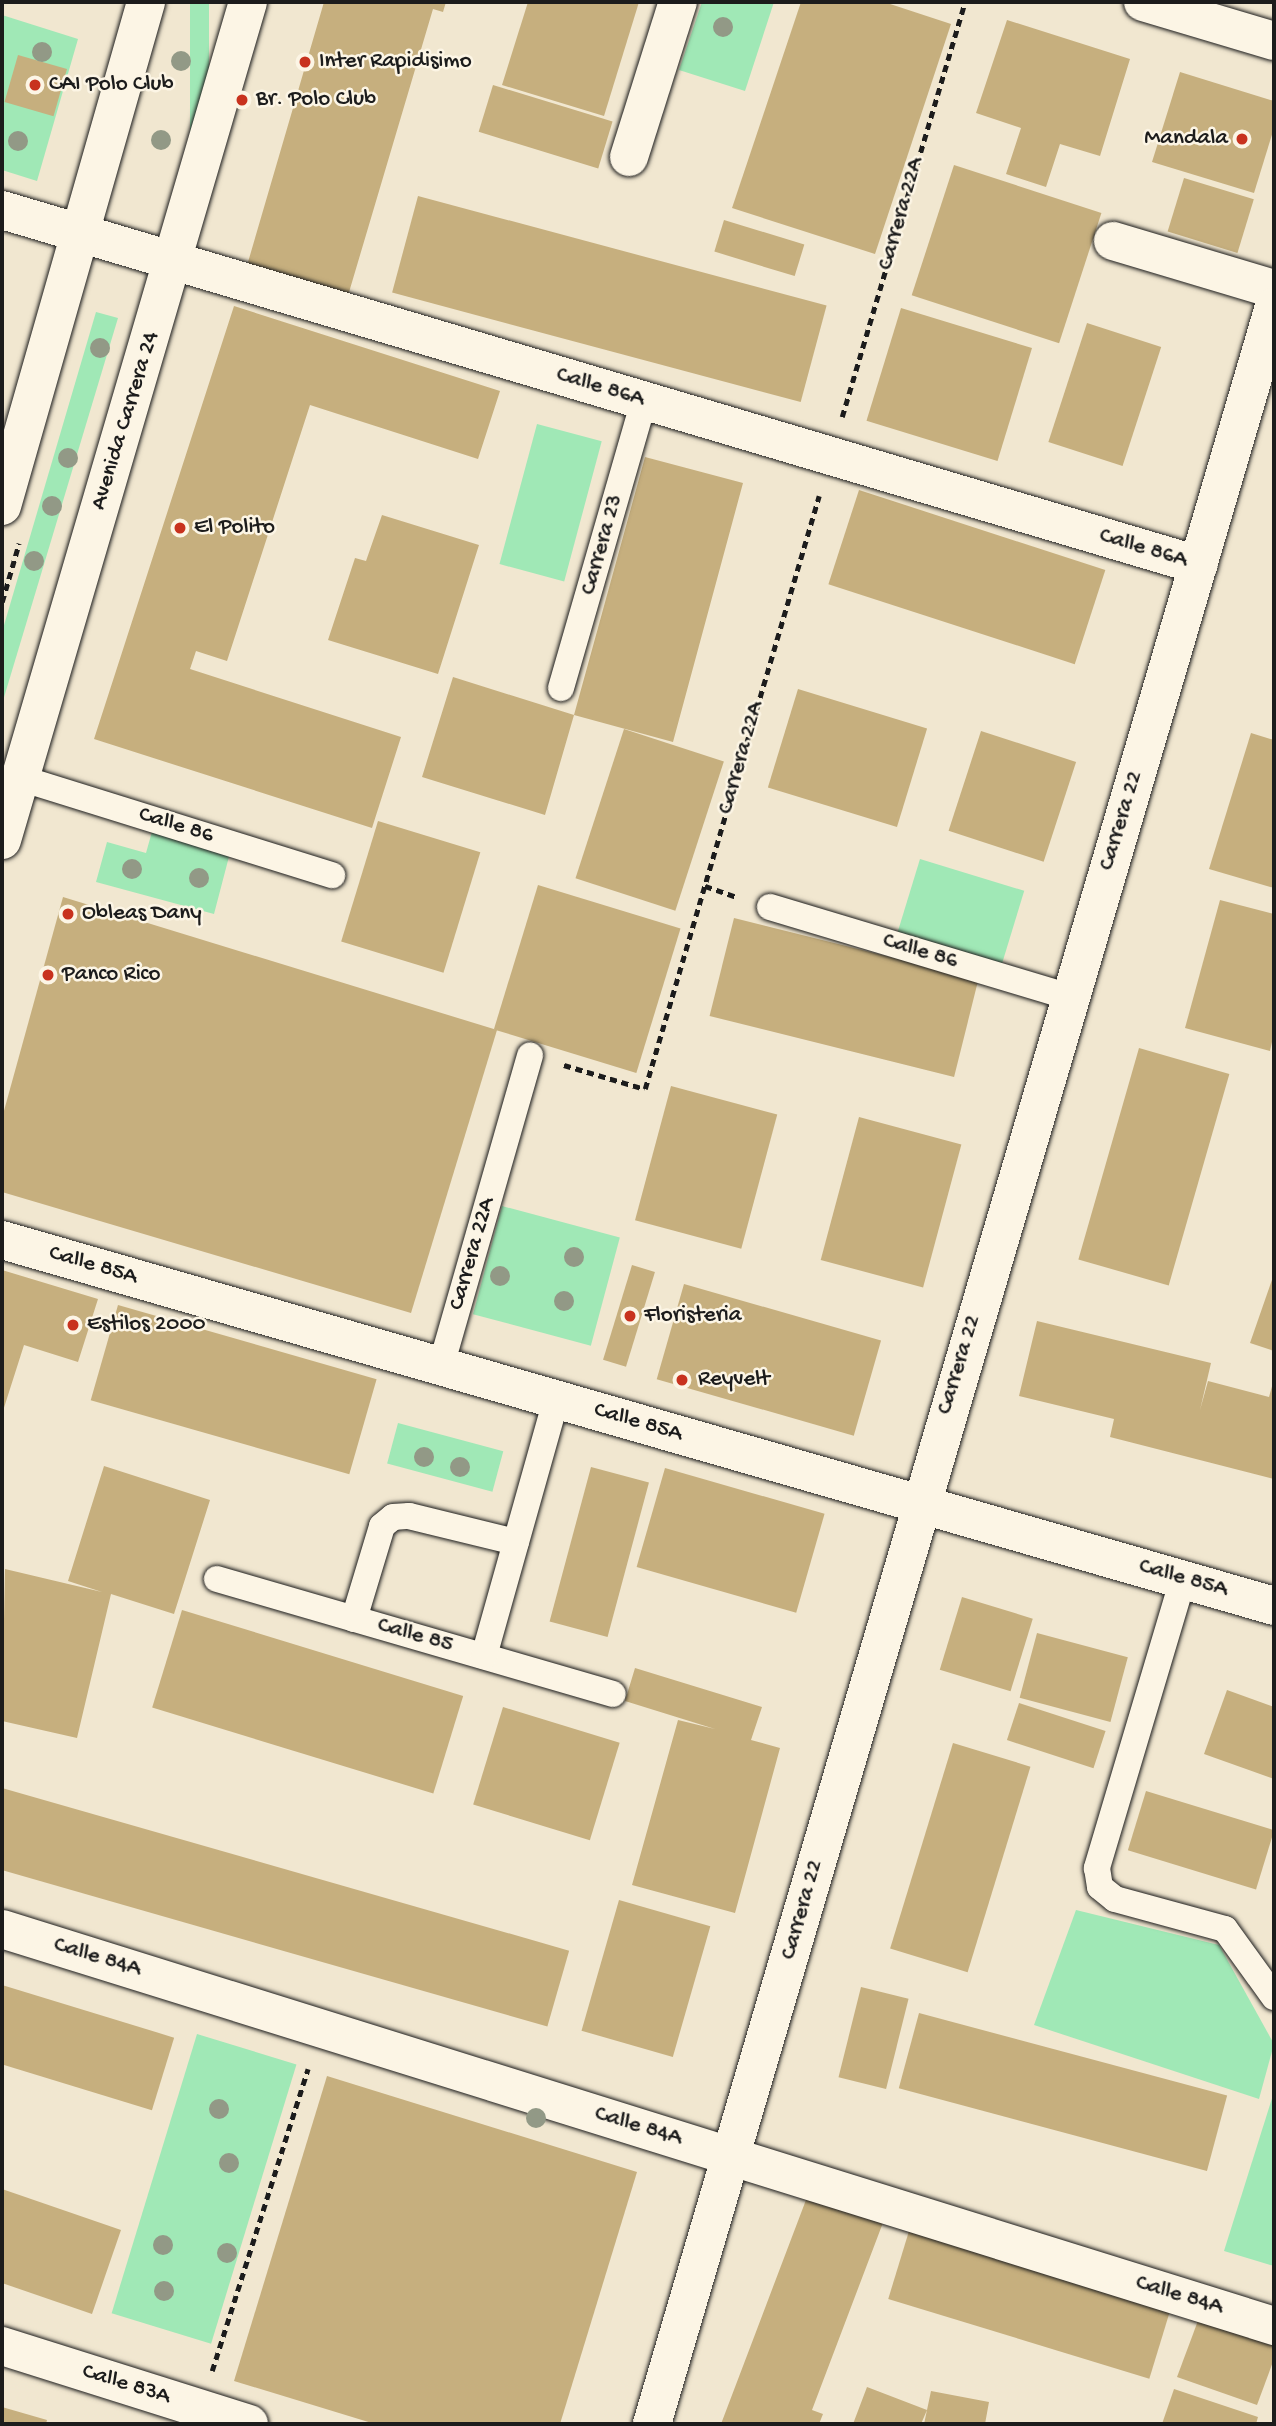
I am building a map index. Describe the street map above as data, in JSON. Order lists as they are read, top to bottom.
{
  "streets": {
    "street": [
      "Calle 86A",
      "Avenida Carrera 24",
      "Carrera 22",
      "Calle 85A",
      "Calle 84A",
      "Calle 83A"
    ],
    "lane": [
      "Carrera 22A",
      "Carrera 23",
      "Calle 86",
      "Calle 85"
    ]
  },
  "crossings": [
    ["Carrera 22A", "Calle 86A"],
    ["Carrera 22A", "Calle 85A"],
    ["Calle 86A", "Avenida Carrera 24"],
    ["Calle 86A", "Carrera 23"],
    ["Calle 86A", "Carrera 22"],
    ["Avenida Carrera 24", "Calle 86"],
    ["Carrera 22", "Calle 86"],
    ["Carrera 22", "Calle 85A"],
    ["Carrera 22", "Calle 84A"]
  ],
  "places": [
    "Inter Rapidisimo",
    "CAI Polo Club",
    "Br. Polo Club",
    "Mandala",
    "El Polito",
    "Obleas Dany",
    "Panco Rico",
    "Floristeria",
    "Estilos 2000",
    "Reyvelt"
  ]
}
